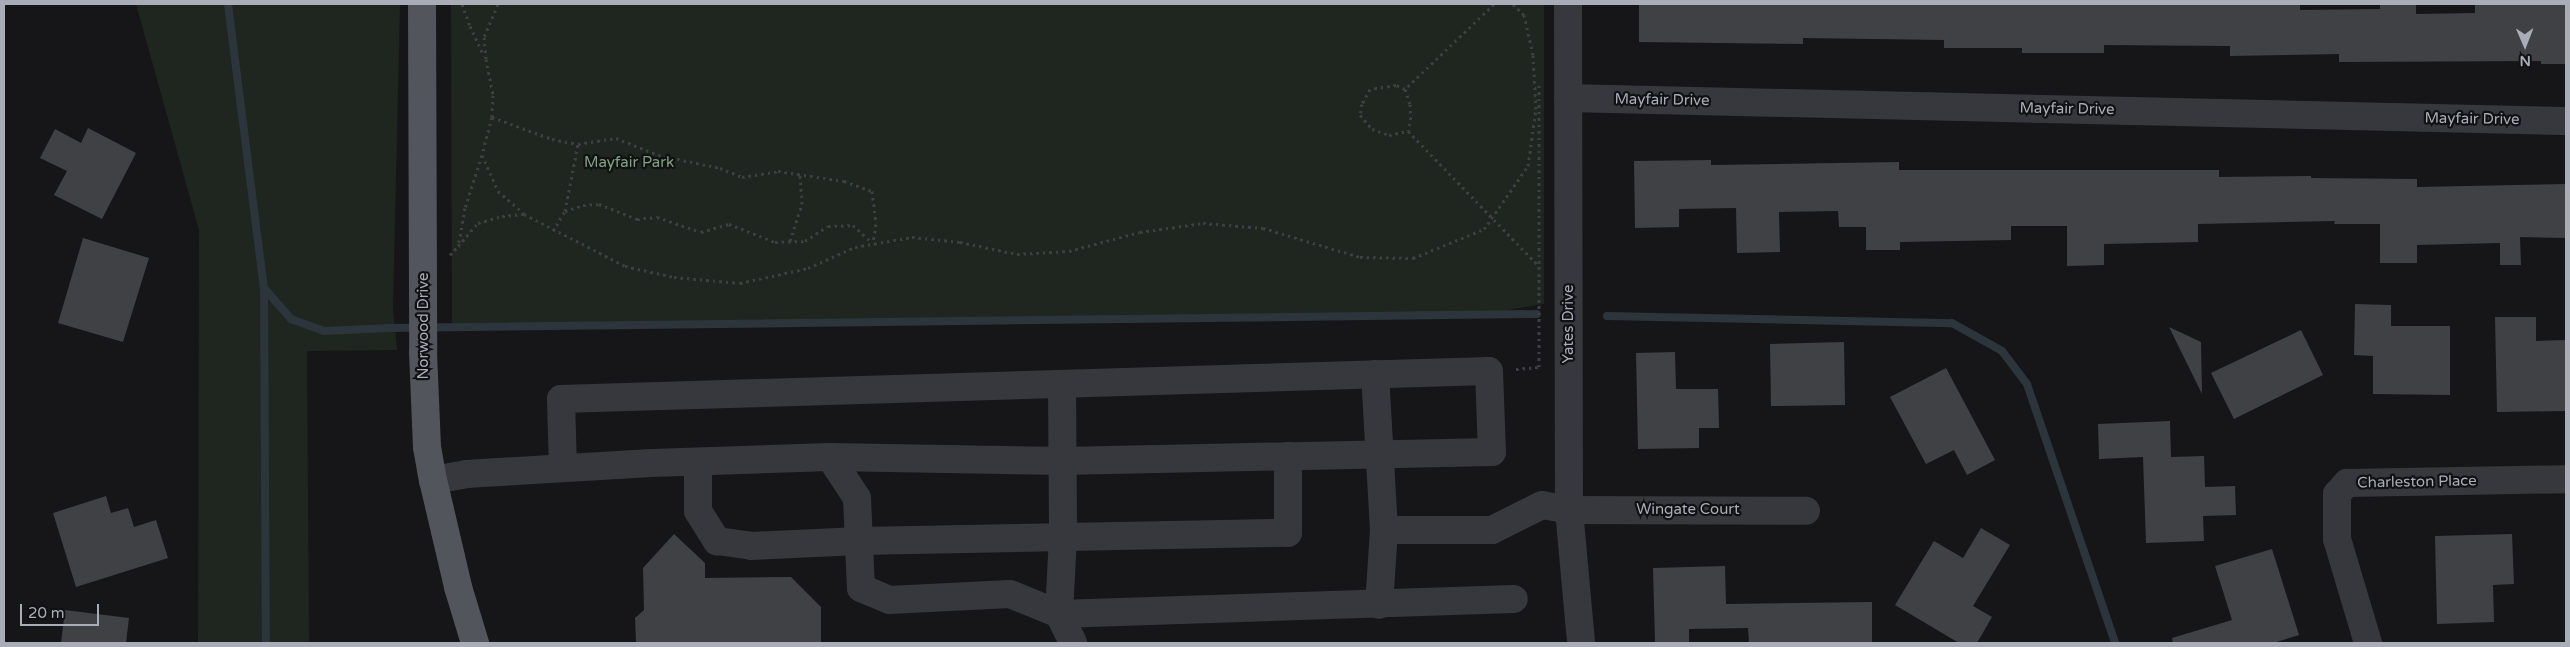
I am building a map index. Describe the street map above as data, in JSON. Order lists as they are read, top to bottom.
{
  "streets": {
    "main road": ["Norwood Drive"],
    "street": [
      "Mayfair Drive",
      "Yates Drive",
      "Charleston Place",
      "Wingate Court"
    ]
  },
  "crossings": [
    ["Mayfair Drive", "Yates Drive"],
    ["Yates Drive", "Wingate Court"]
  ],
  "parks": ["Mayfair Park"],
  "scale_bar": "20 m",
  "north": "bottom"
}
